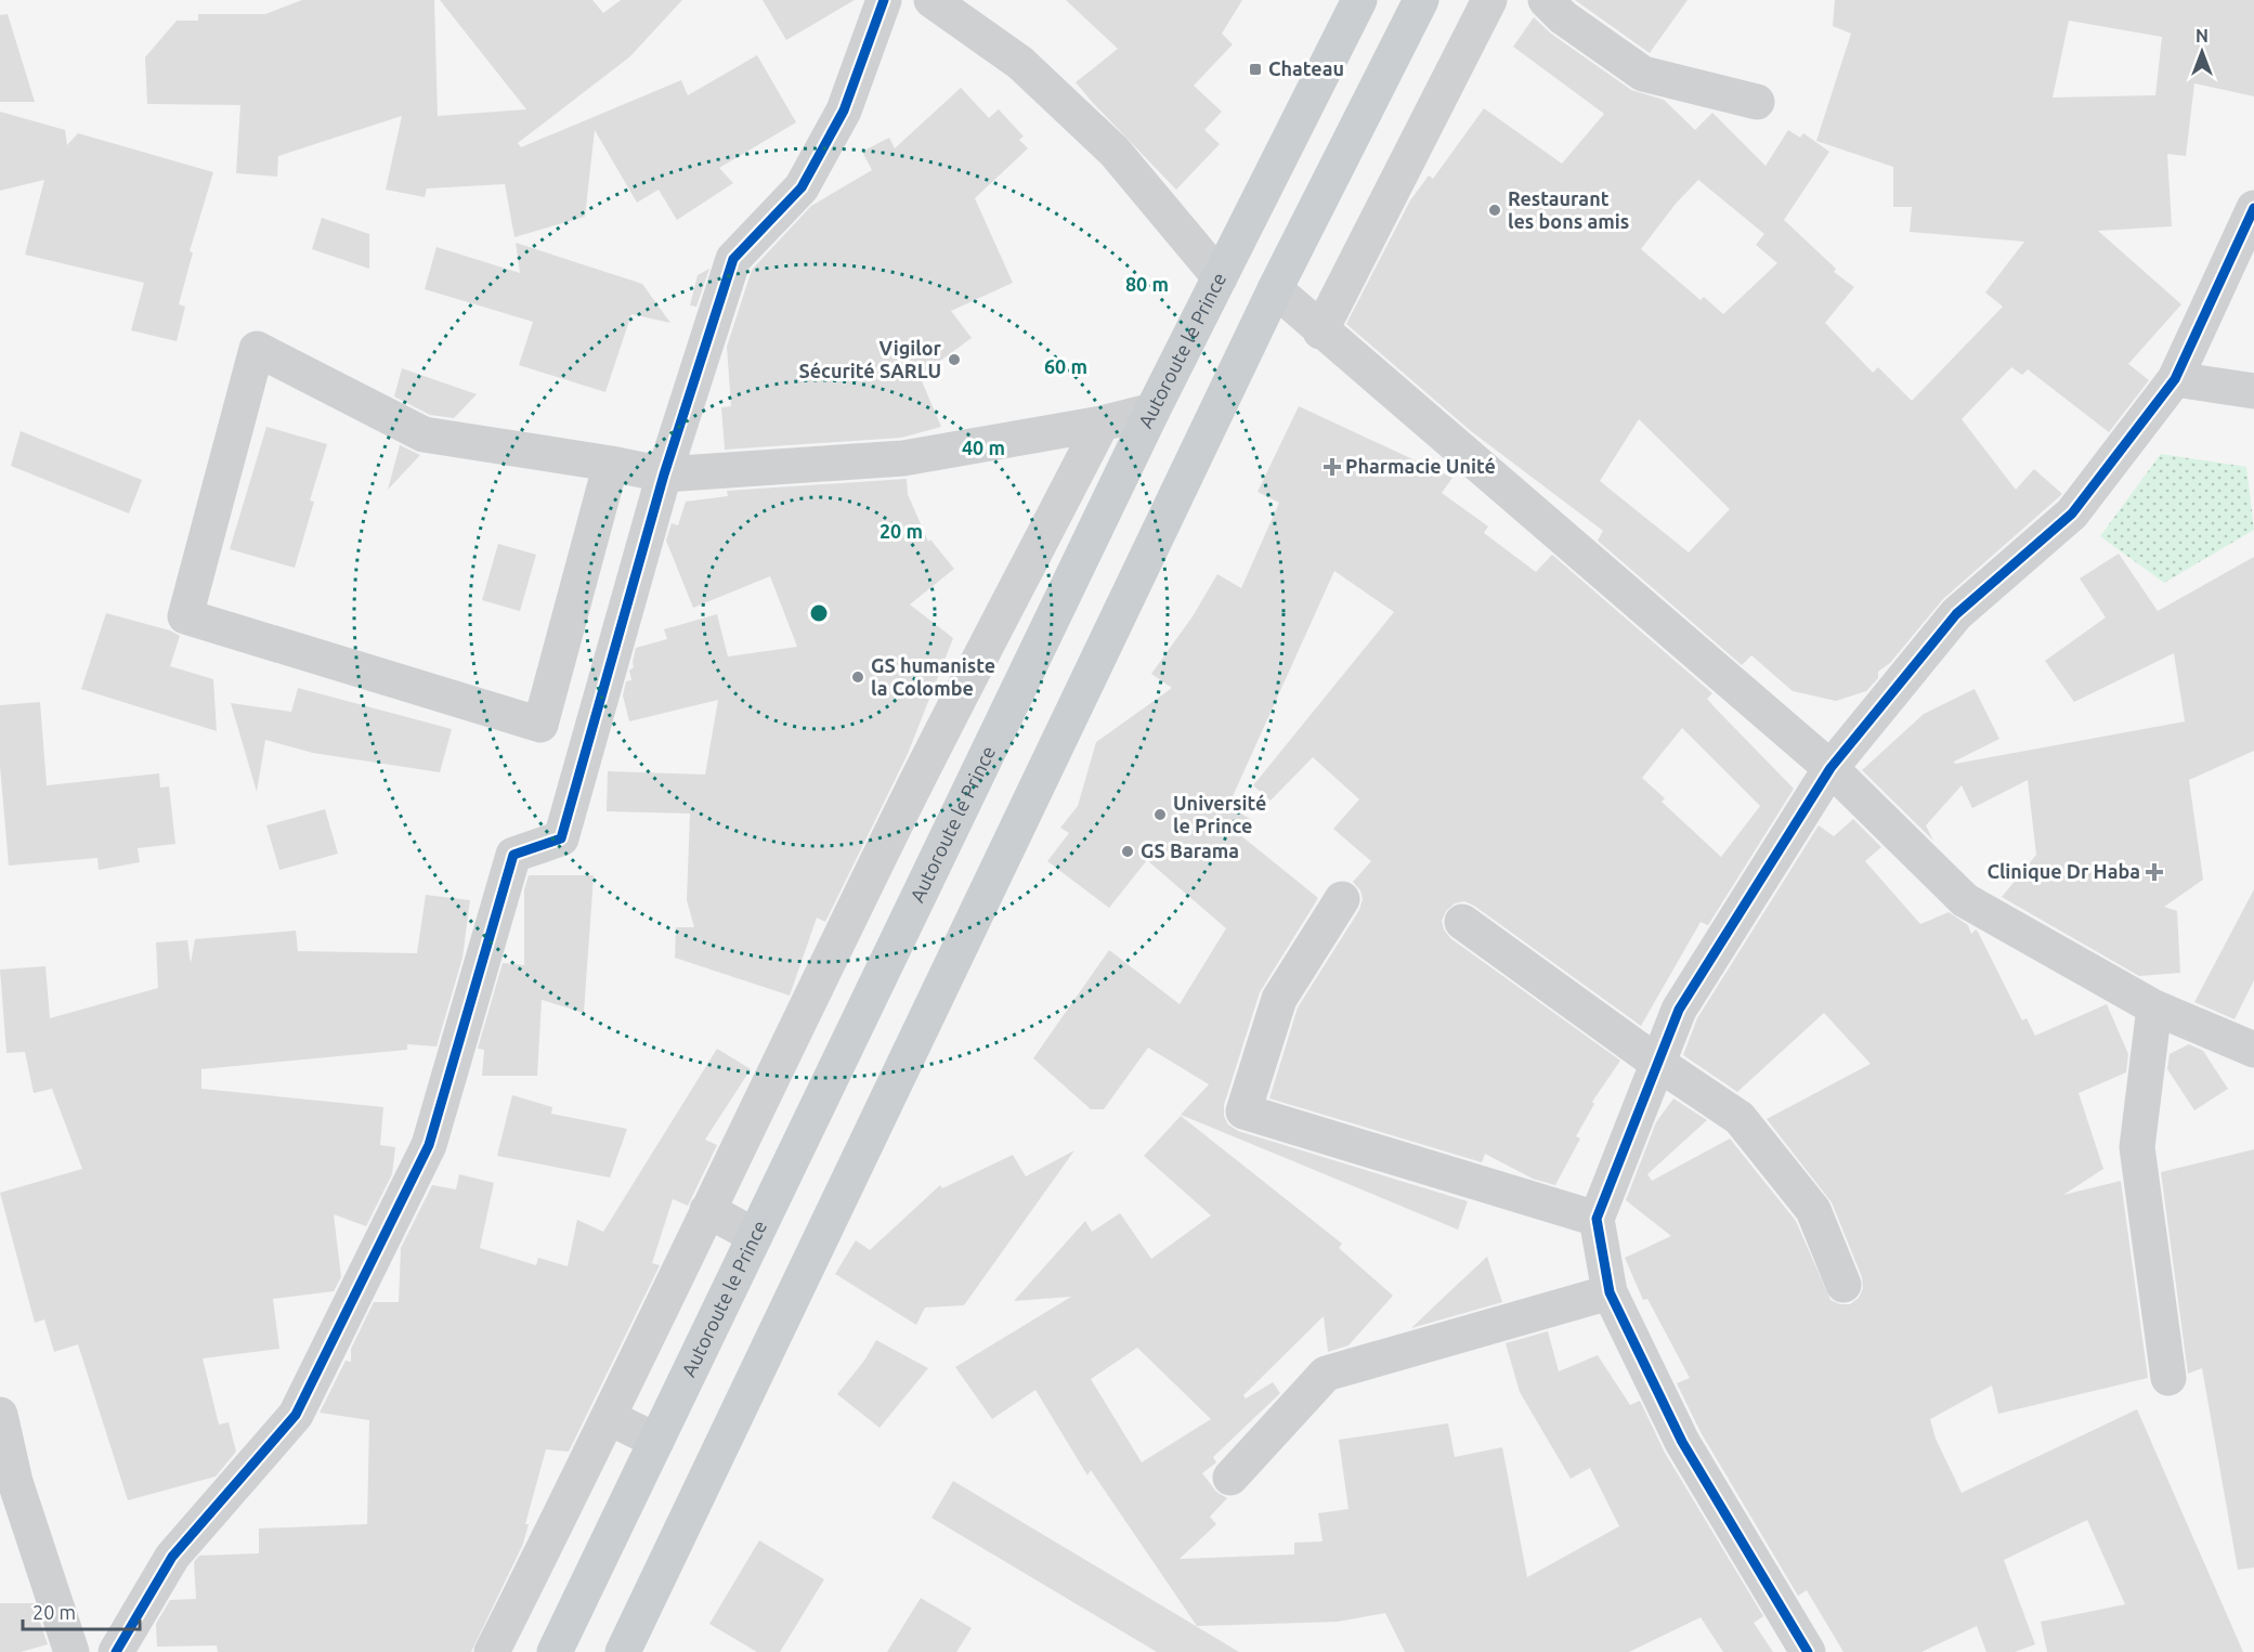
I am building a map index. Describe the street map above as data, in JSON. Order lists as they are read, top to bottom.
{
  "streets": {
    "main road": ["Autoroute le Prince"]
  },
  "places": {
    "transit": ["Chateau"],
    "other": [
      "Restaurant les bons amis",
      "Vigilor Sécurité SARLU",
      "GS humaniste la Colombe",
      "Université le Prince",
      "GS Barama"
    ],
    "health": ["Pharmacie Unité", "Clinique Dr Haba"]
  },
  "scale_bar": "20 m",
  "north": "top",
  "rings": [
    "80 m",
    "60 m",
    "40 m",
    "20 m"
  ]
}
